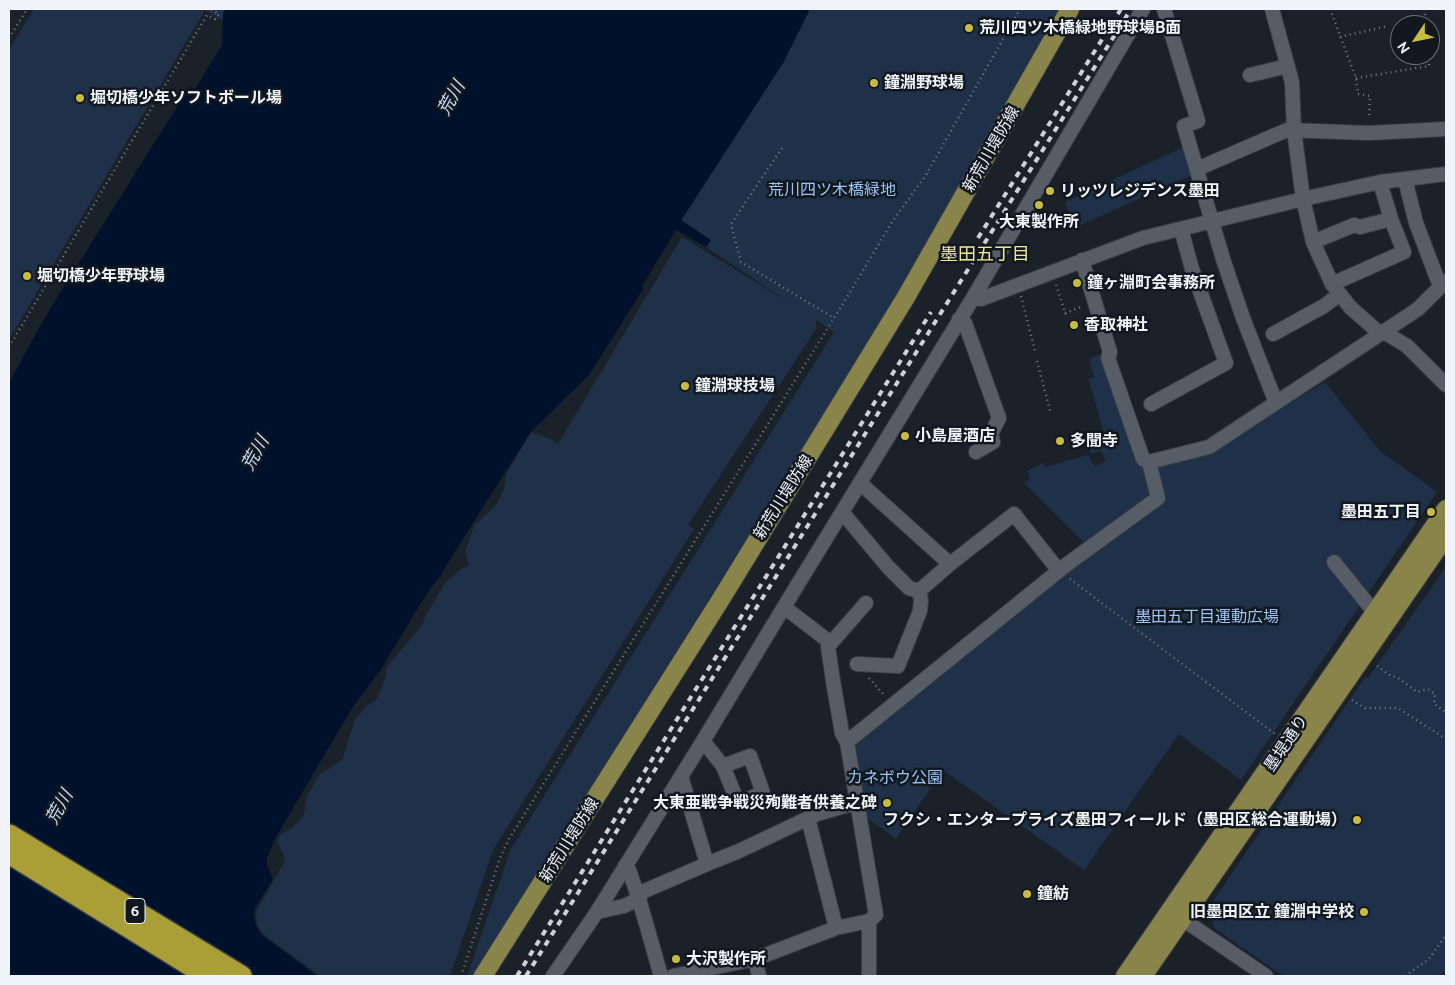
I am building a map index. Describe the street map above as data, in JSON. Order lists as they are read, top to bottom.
{
  "streets": {
    "highway": ["6"],
    "main road": ["新荒川堤防線", "墨堤通り"]
  },
  "districts": ["墨田五丁目"],
  "water": ["荒川"],
  "parks": ["荒川四ツ木橋緑地", "墨田五丁目運動広場", "カネボウ公園"],
  "places": [
    "荒川四ツ木橋緑地野球場B面",
    "鐘淵野球場",
    "堀切橋少年ソフトボール場",
    "リッツレジデンス墨田",
    "大東製作所",
    "堀切橋少年野球場",
    "鐘ヶ淵町会事務所",
    "香取神社",
    "鐘淵球技場",
    "小島屋酒店",
    "多聞寺",
    "墨田五丁目",
    "大東亜戦争戦災殉難者供養之碑",
    "フクシ・エンタープライズ墨田フィールド（墨田区総合運動場）",
    "鐘紡",
    "旧墨田区立 鐘淵中学校",
    "大沢製作所"
  ],
  "north": "bottom left"
}
